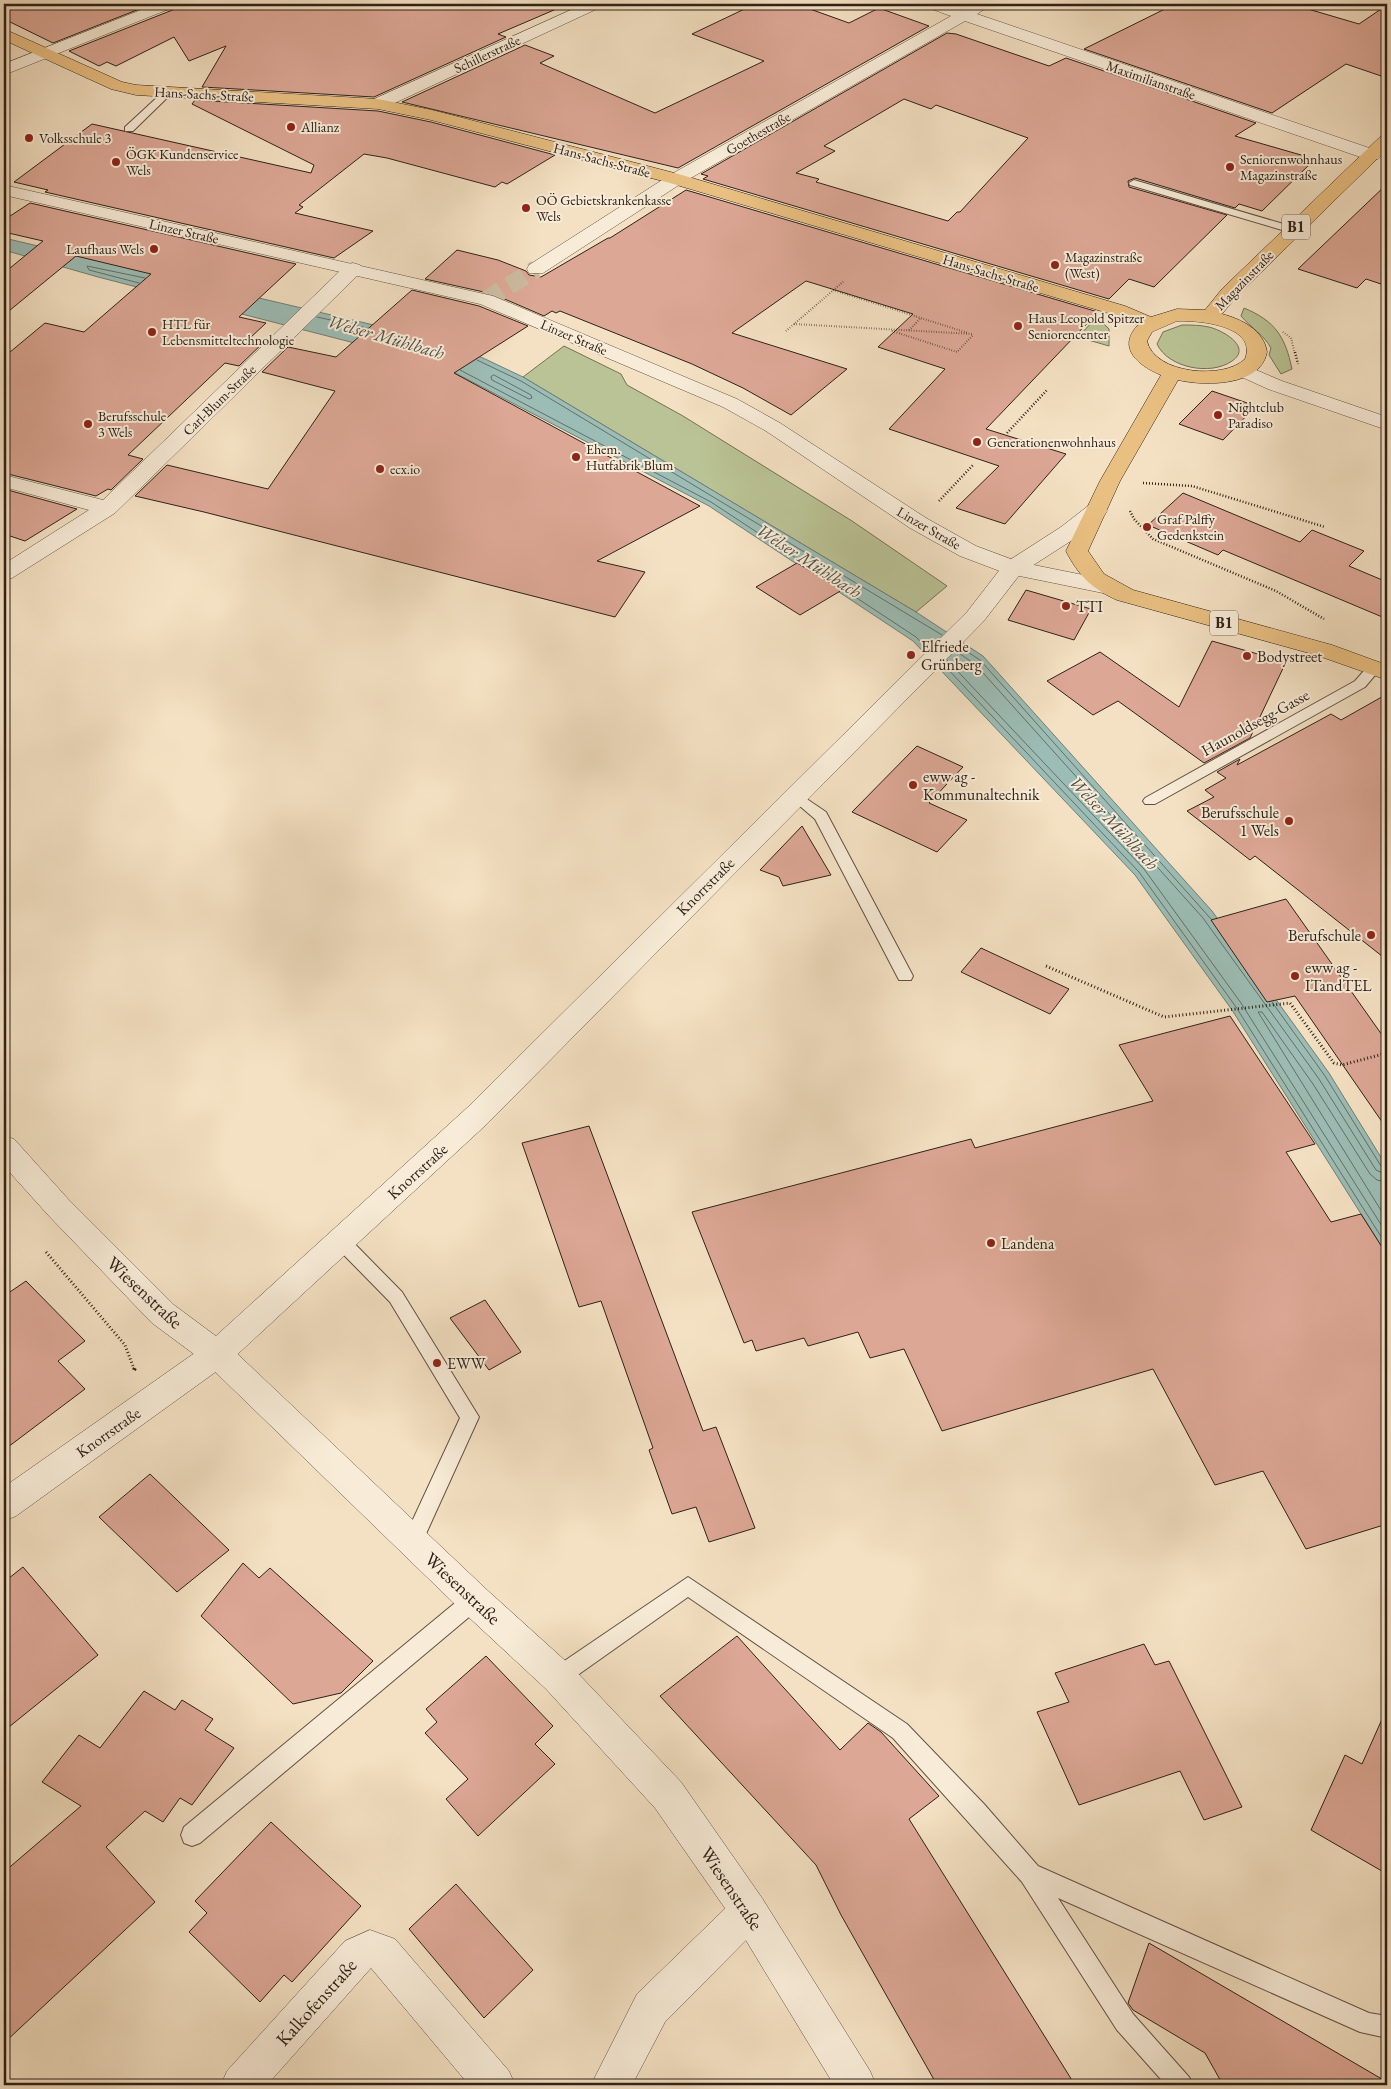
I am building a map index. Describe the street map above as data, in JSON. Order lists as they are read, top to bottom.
{
  "streets": {
    "main road": [
      "Hans-Sachs-Straße",
      "B1",
      "Linzer Straße",
      "Magazinstraße"
    ],
    "street": [
      "Schillerstraße",
      "Maximilianstraße",
      "Goethestraße",
      "Carl-Blum-Straße",
      "Knorrstraße",
      "Wiesenstraße",
      "Kalkofenstraße"
    ],
    "lane": ["Haunoldsegg-Gasse"]
  },
  "crossings": [
    ["Schillerstraße", "Hans-Sachs-Straße"],
    ["Maximilianstraße", "Goethestraße"],
    ["Maximilianstraße", "Magazinstraße"],
    ["Hans-Sachs-Straße", "Goethestraße"],
    ["B1", "Linzer Straße"],
    ["Linzer Straße", "Carl-Blum-Straße"],
    ["Linzer Straße", "Haunoldsegg-Gasse"],
    ["Linzer Straße", "Knorrstraße"],
    ["Knorrstraße", "Wiesenstraße"]
  ],
  "water": ["Welser Mühlbach"],
  "places": [
    "Allianz",
    "Volksschule 3",
    "ÖGK Kundenservice Wels",
    "Seniorenwohnhaus Magazinstraße",
    "OÖ Gebietskrankenkasse Wels",
    "Laufhaus Wels",
    "Magazinstraße (West)",
    "Haus Leopold Spitzer Seniorencenter",
    "HTL für Lebensmitteltechnologie",
    "Nightclub Paradiso",
    "Berufsschule 3 Wels",
    "Generationenwohnhaus",
    "Ehem. Hutfabrik Blum",
    "ecx.io",
    "Graf Palffy Gedenkstein",
    "TTI",
    "Elfriede Grünberg",
    "Bodystreet",
    "eww ag - Kommunaltechnik",
    "Berufsschule 1 Wels",
    "Berufschule",
    "eww ag - ITandTEL",
    "Landena",
    "EWW"
  ]
}
